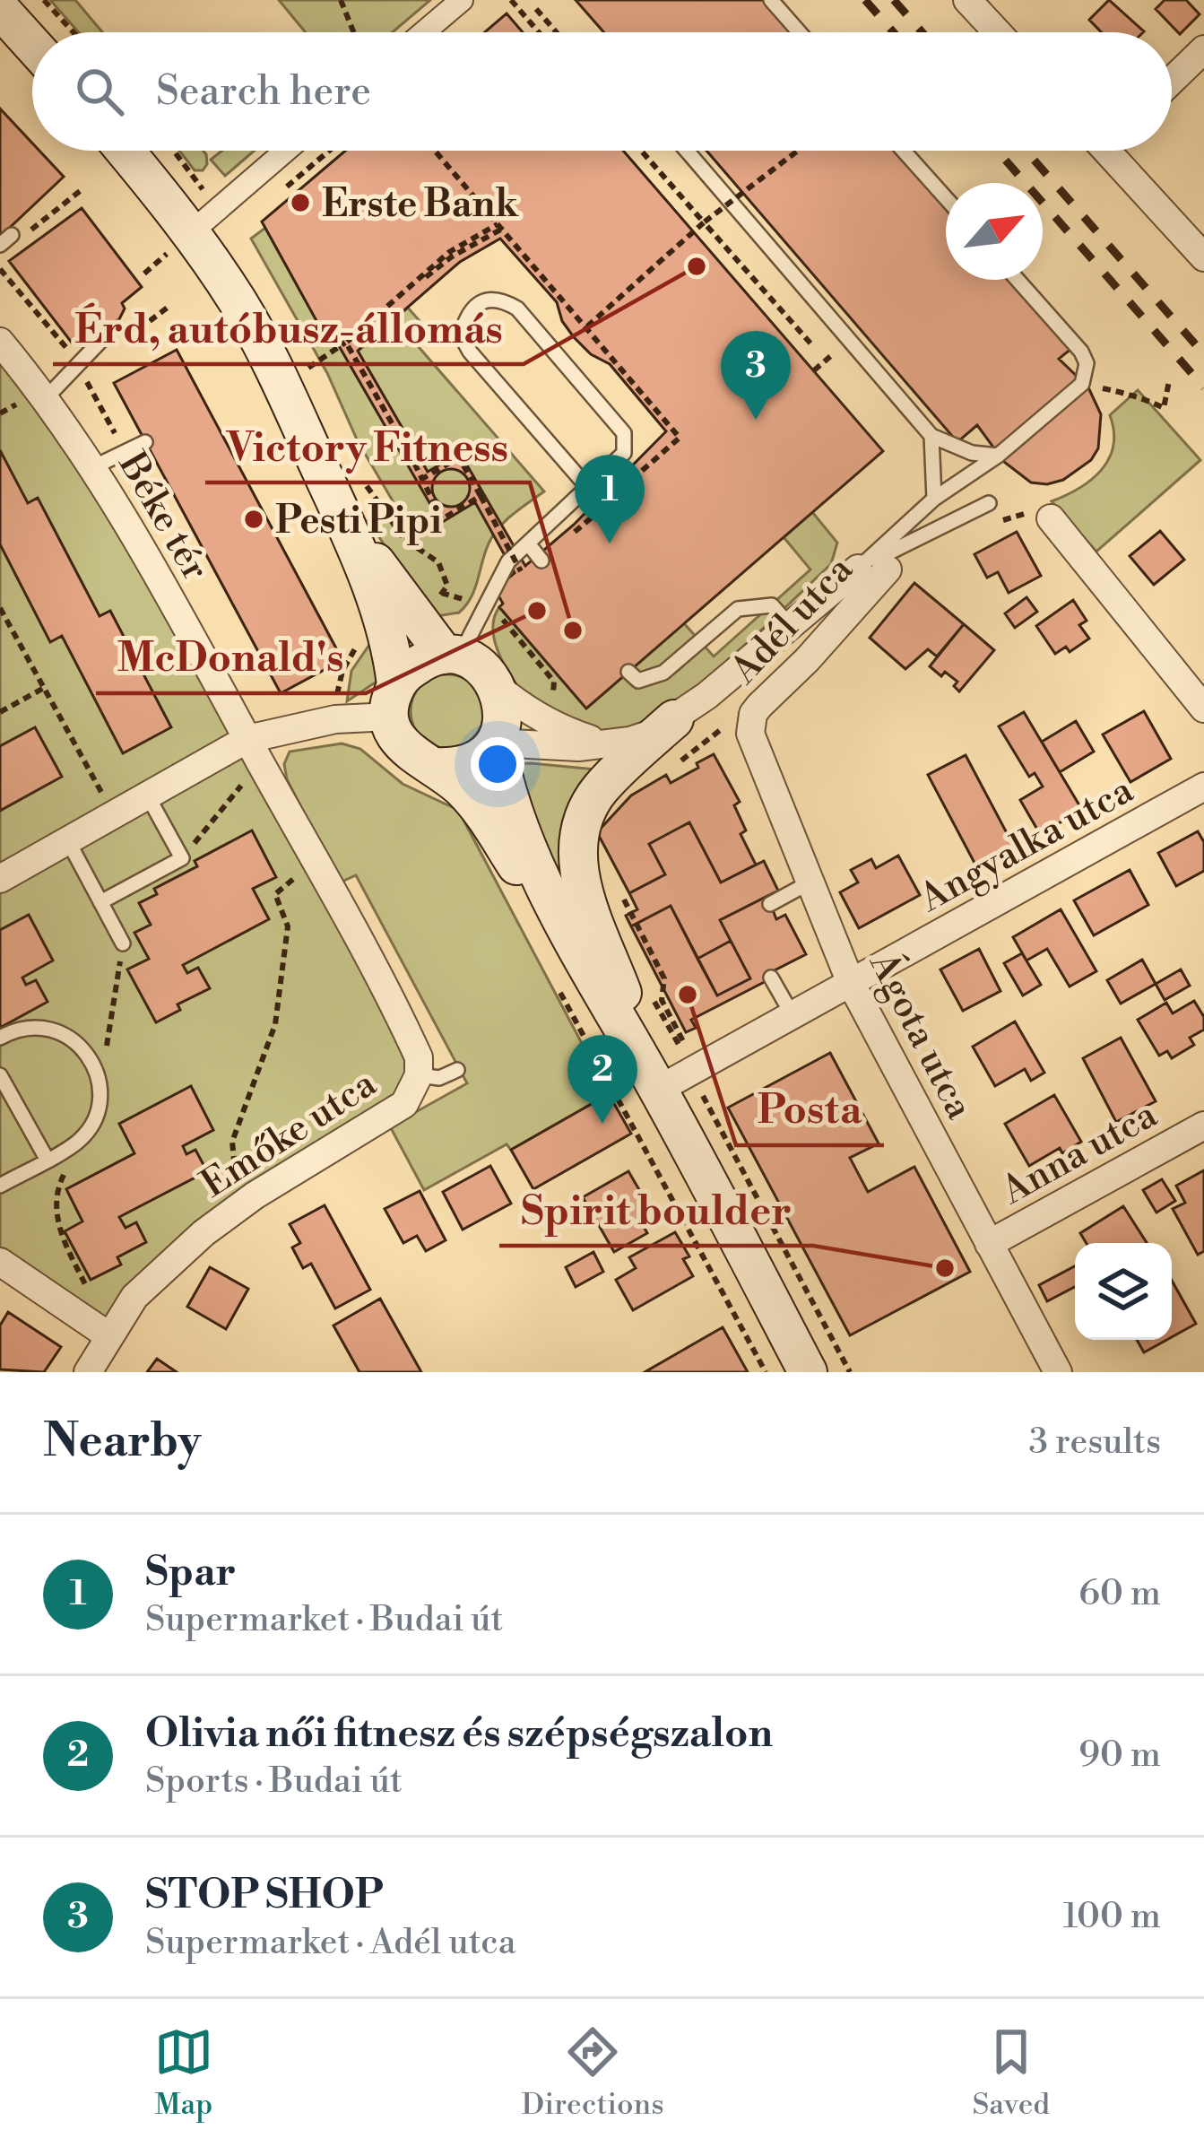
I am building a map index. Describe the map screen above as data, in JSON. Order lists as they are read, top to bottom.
{
  "streets": {
    "street": [
      "Béke tér",
      "Adél utca",
      "Angyalka utca",
      "Ágota utca",
      "Emőke utca",
      "Anna utca"
    ]
  },
  "crossings": [
    ["Béke tér", "Emőke utca"],
    ["Adél utca", "Ágota utca"],
    ["Angyalka utca", "Ágota utca"],
    ["Ágota utca", "Anna utca"]
  ],
  "places": [
    "Erste Bank",
    "Érd, autóbusz-állomás",
    "Pesti Pipi",
    "McDonald's",
    "Victory Fitness",
    "Posta",
    "Spirit boulder"
  ],
  "north": "top right",
  "page": {
    "search": "Search here",
    "pins": ["3", "1", "2"],
    "heading": ["Nearby", "3 results"],
    "list": [
      {
        "mark": "1",
        "name": "Spar",
        "note": "Supermarket · Budai út",
        "value": "60 m"
      },
      {
        "mark": "2",
        "name": "Olivia női fitnesz és szépségszalon",
        "note": "Sports · Budai út",
        "value": "90 m"
      },
      {
        "mark": "3",
        "name": "STOP SHOP",
        "note": "Supermarket · Adél utca",
        "value": "100 m"
      }
    ],
    "nav": ["Map", "Directions", "Saved"]
  }
}
